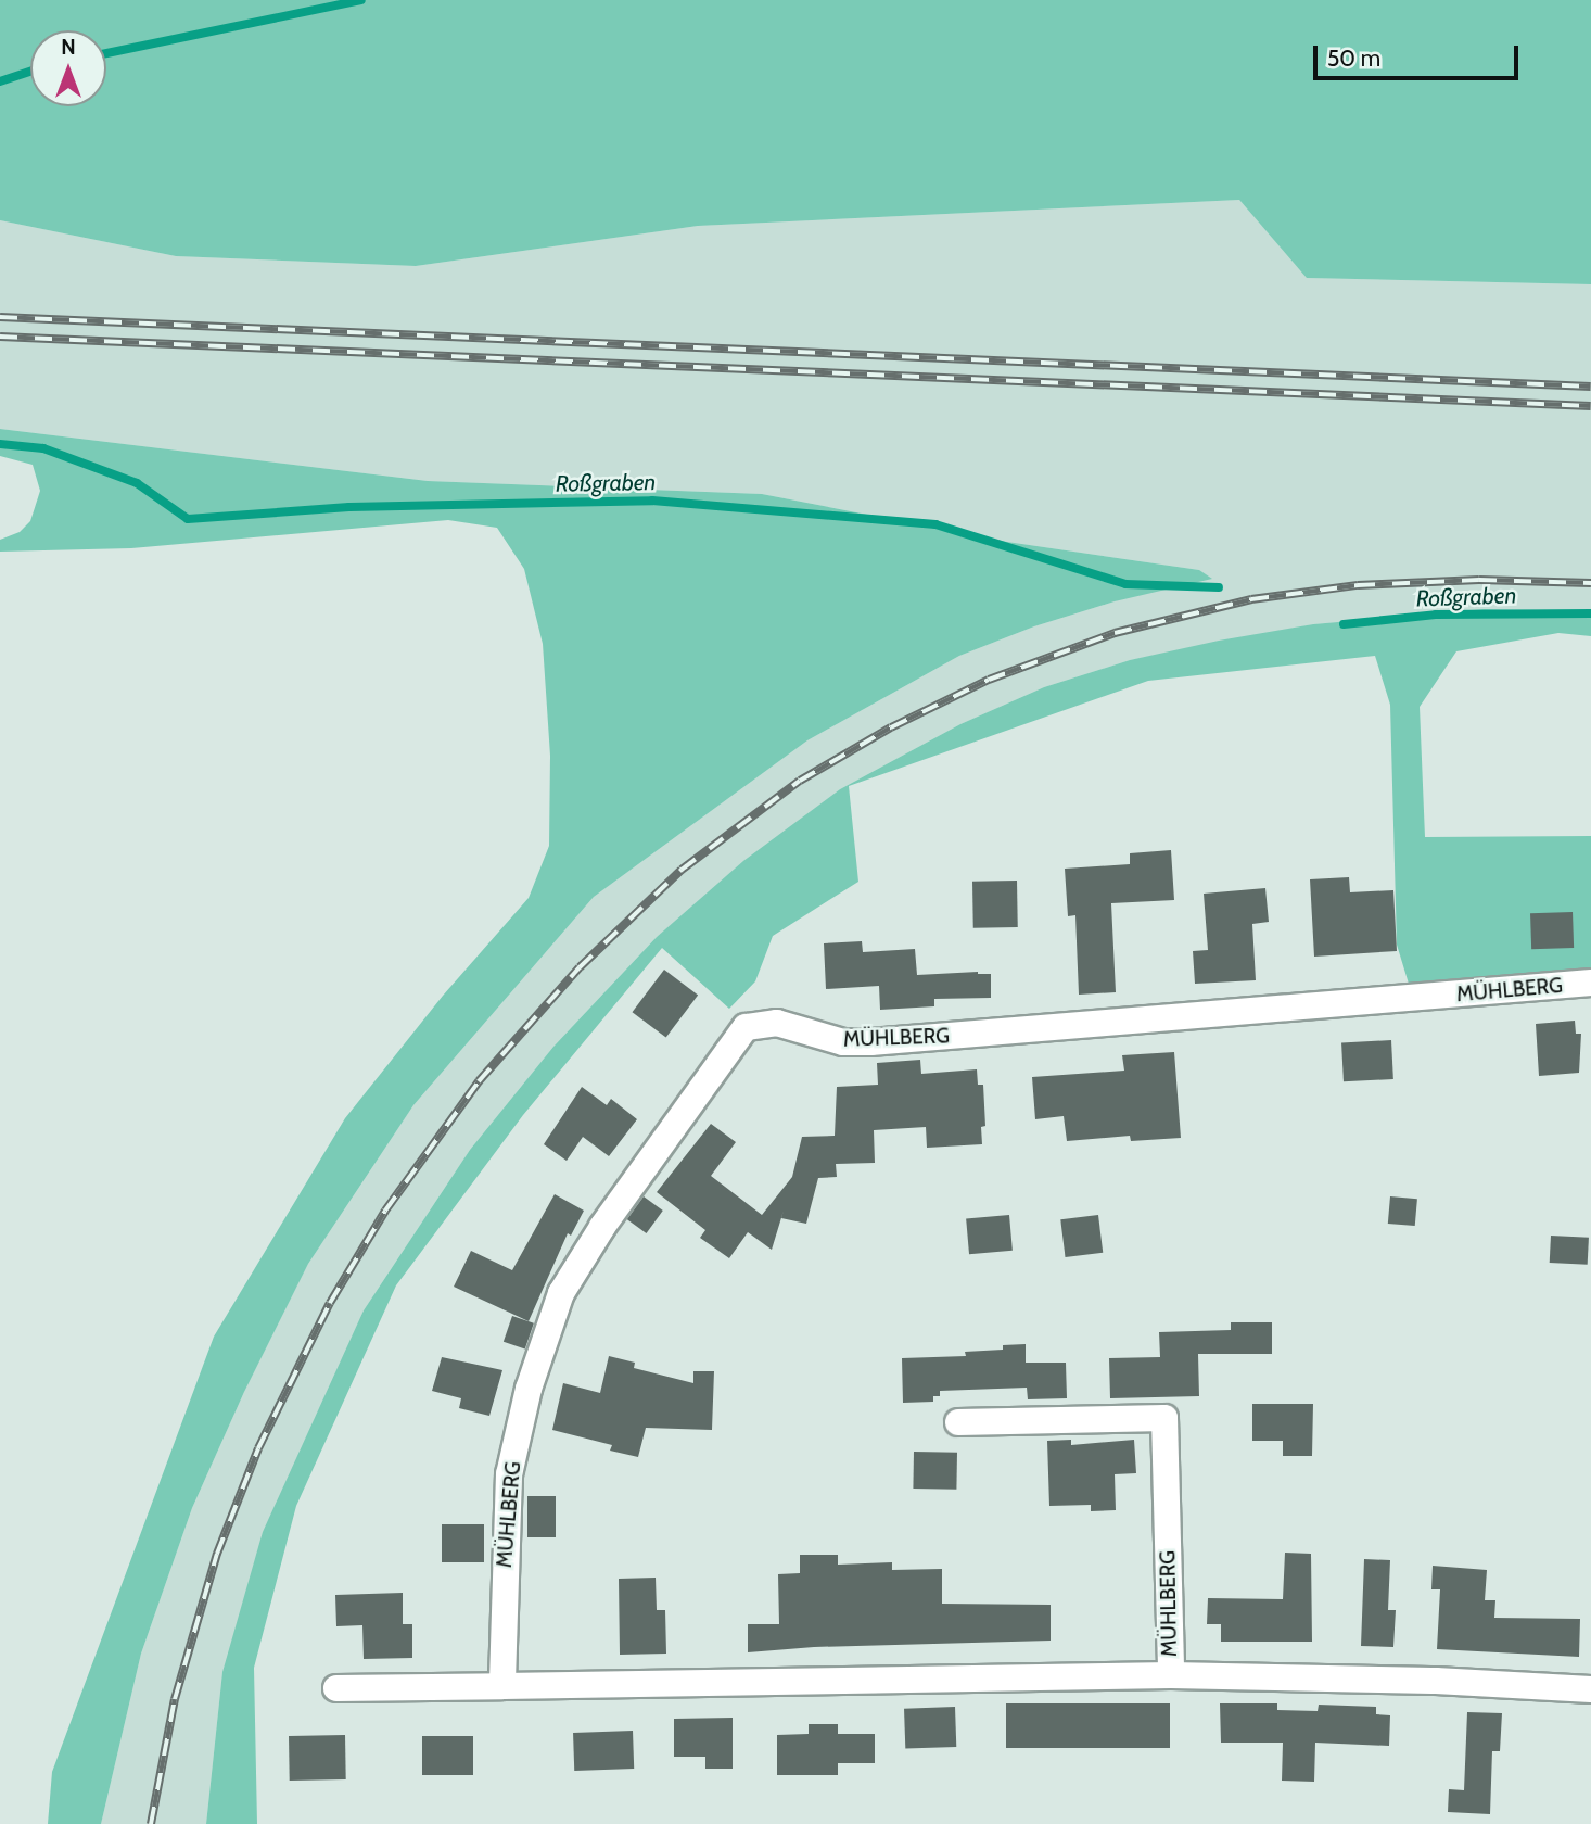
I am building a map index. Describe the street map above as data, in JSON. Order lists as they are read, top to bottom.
{
  "streets": {
    "street": ["MÜHLBERG"]
  },
  "water": ["Roßgraben"],
  "scale_bar": "50 m",
  "north": "top"
}
